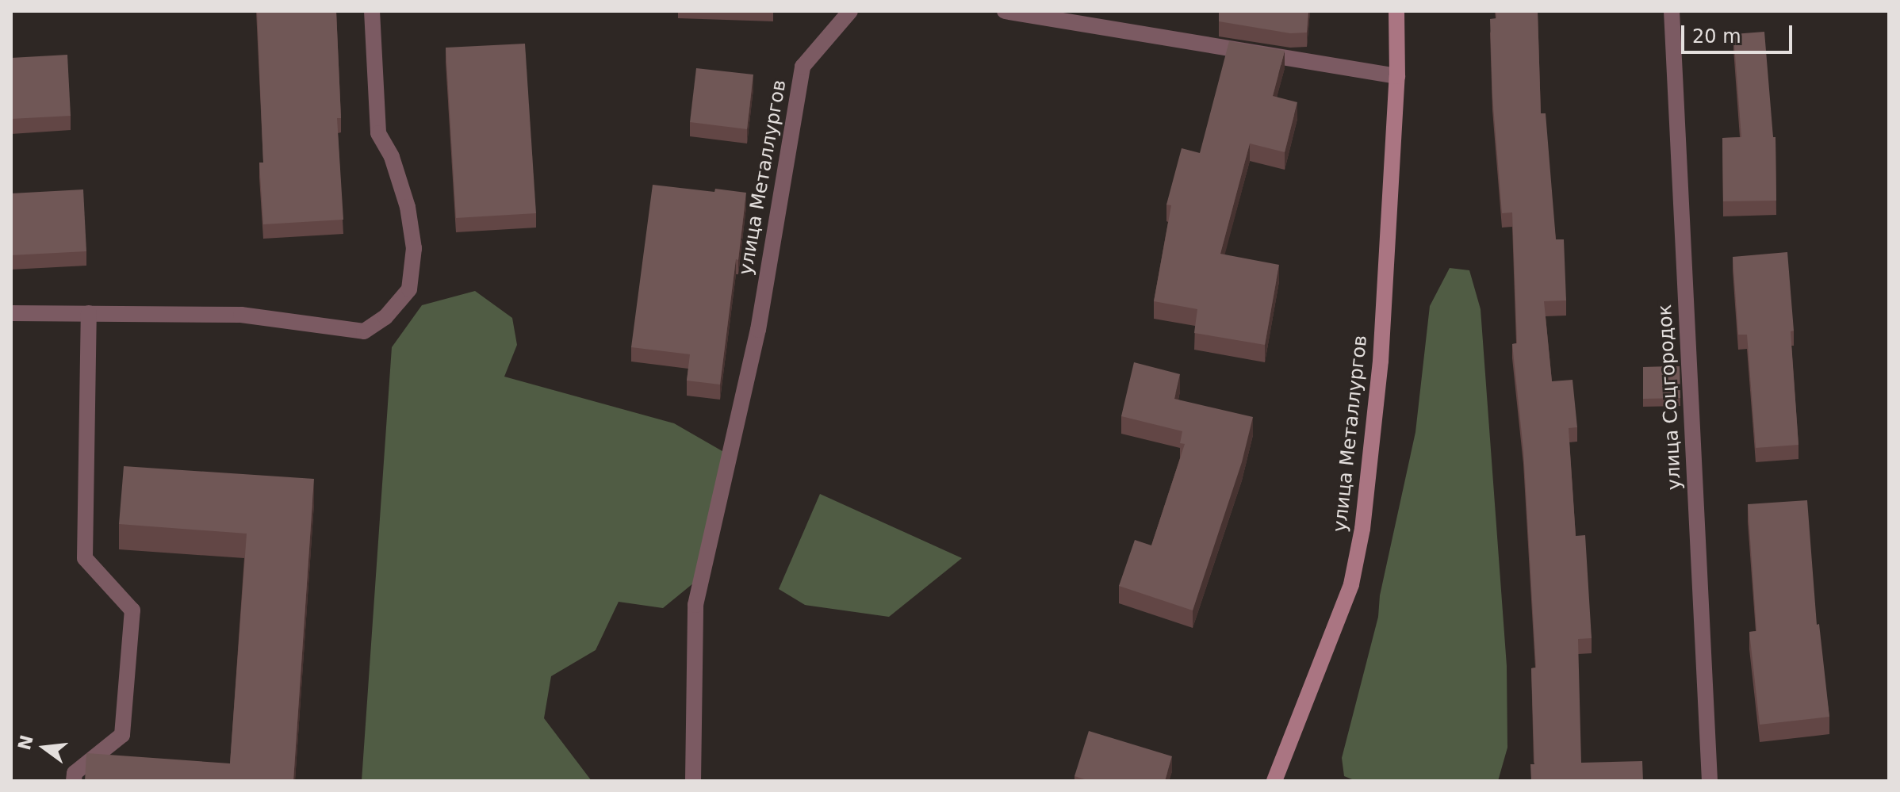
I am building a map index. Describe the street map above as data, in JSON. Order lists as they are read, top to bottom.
{
  "streets": {
    "main road": ["улица Металлургов"],
    "street": ["улица Соцгородок"]
  },
  "scale_bar": "20 m",
  "north": "left"
}
